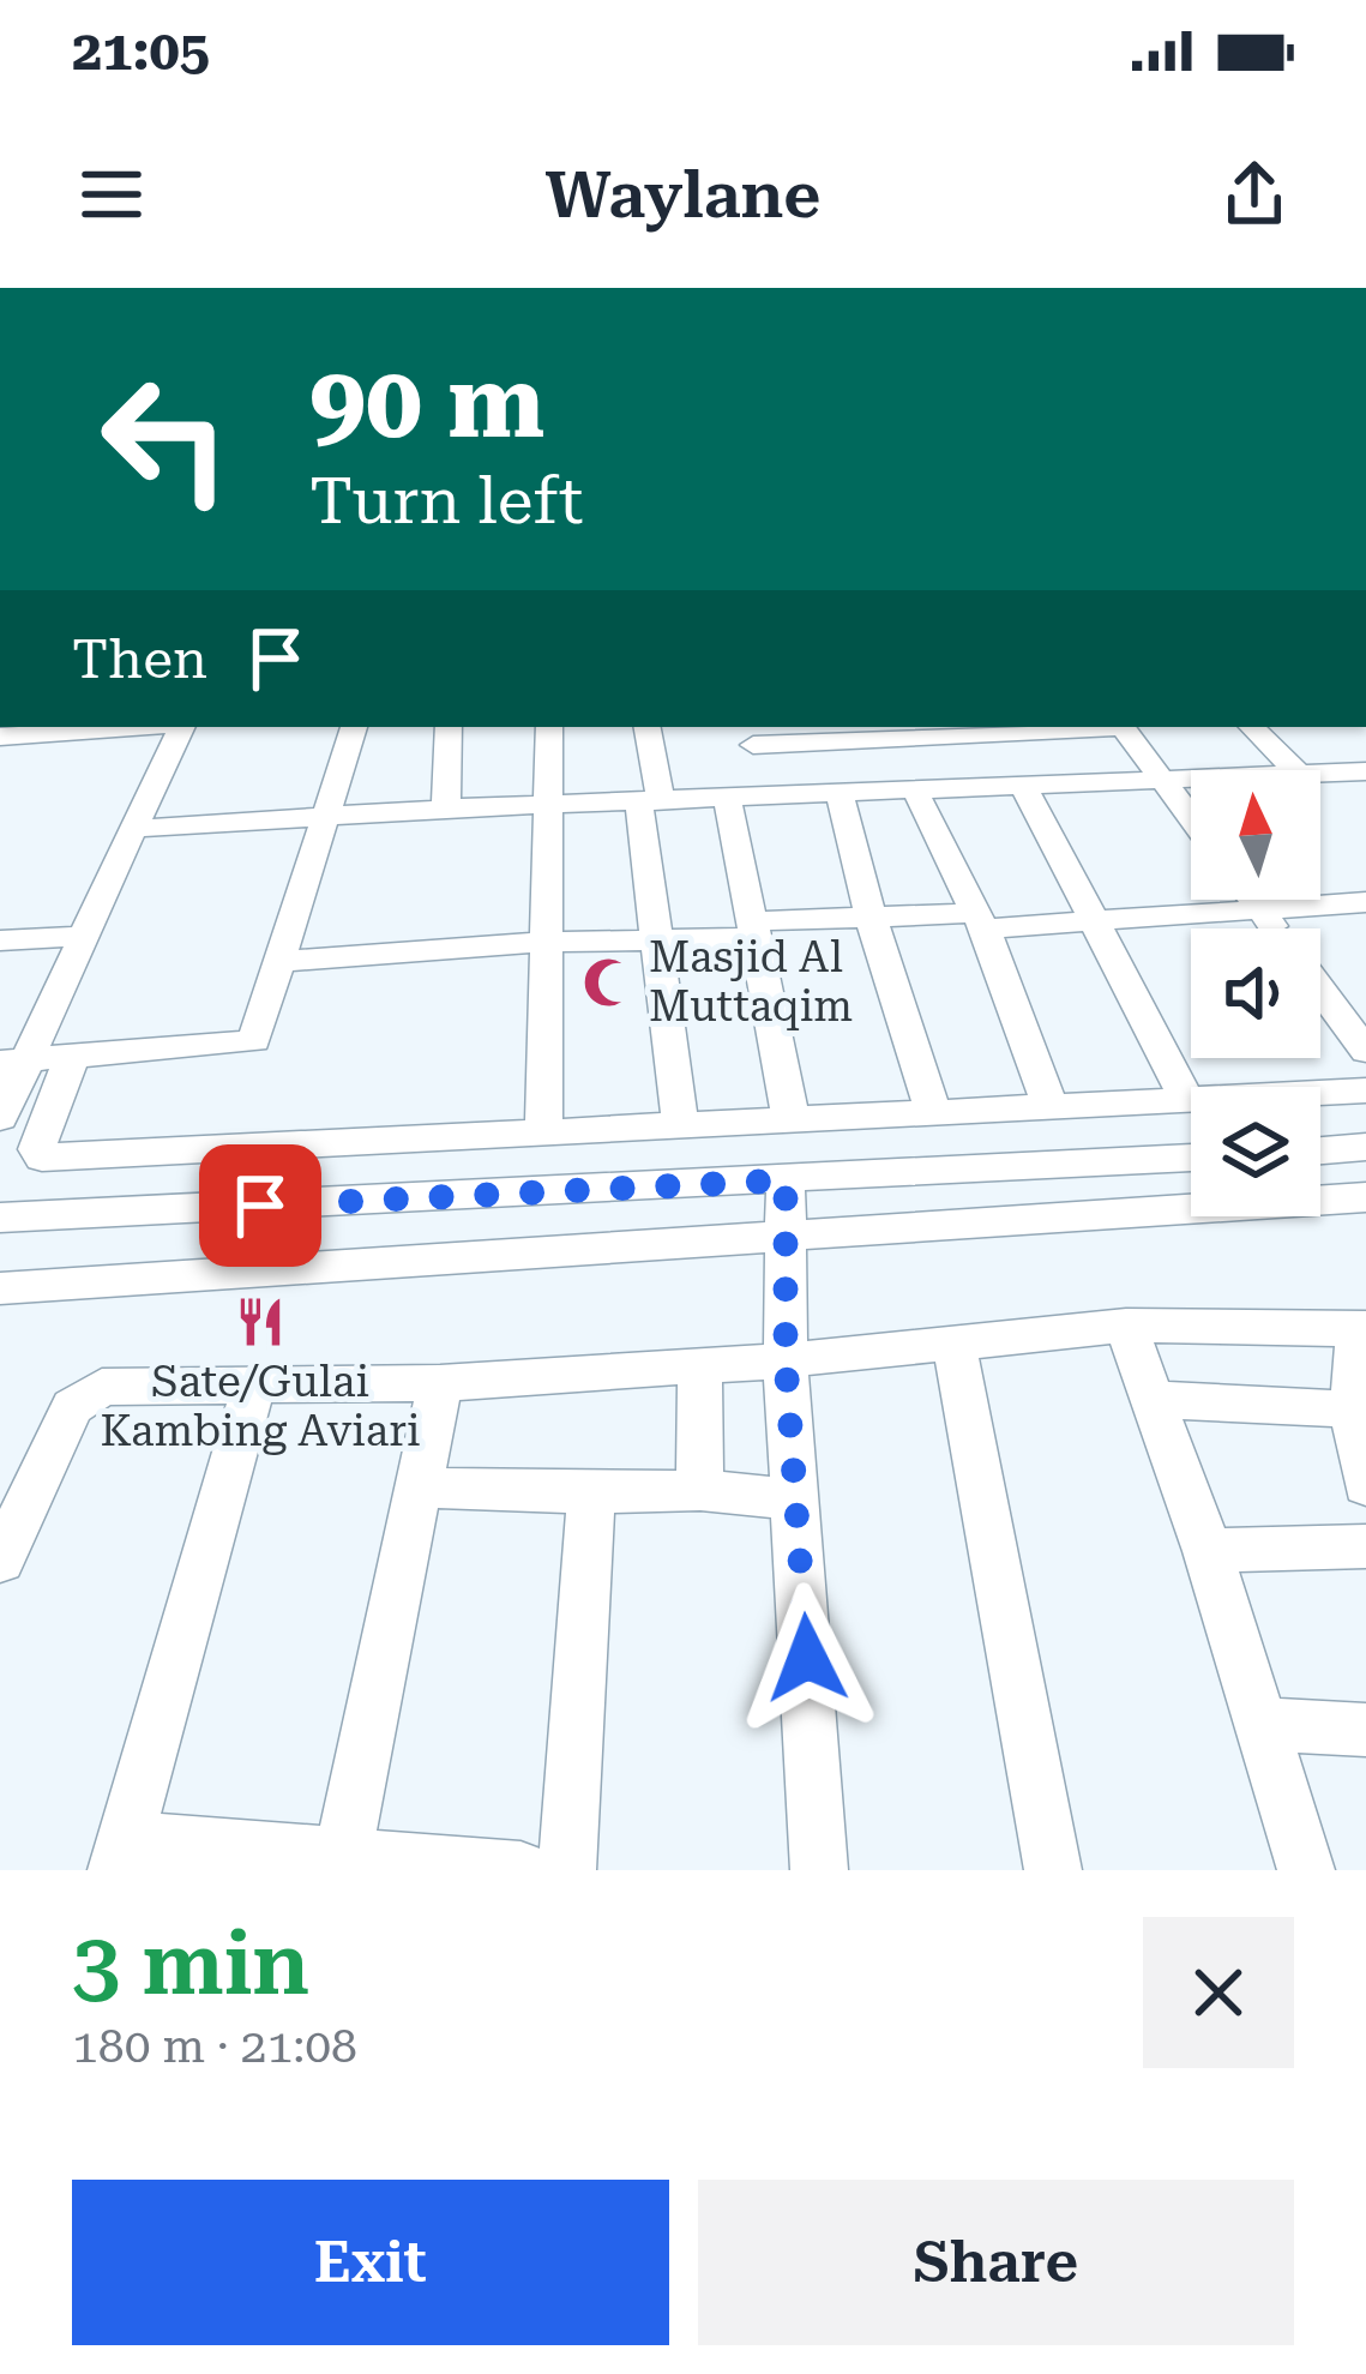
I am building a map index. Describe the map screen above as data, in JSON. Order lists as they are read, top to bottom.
{
  "places": {
    "mosque": ["Masjid Al Muttaqim"],
    "restaurant": ["Sate/Gulai Kambing Aviari"]
  },
  "north": "top",
  "page": {
    "status": "21:05",
    "header": "Waylane",
    "turn": ["90 m", "Turn left"],
    "then": "Then",
    "heading": ["3 min", "180 m · 21:08"],
    "buttons": ["Exit", "Share"]
  }
}
